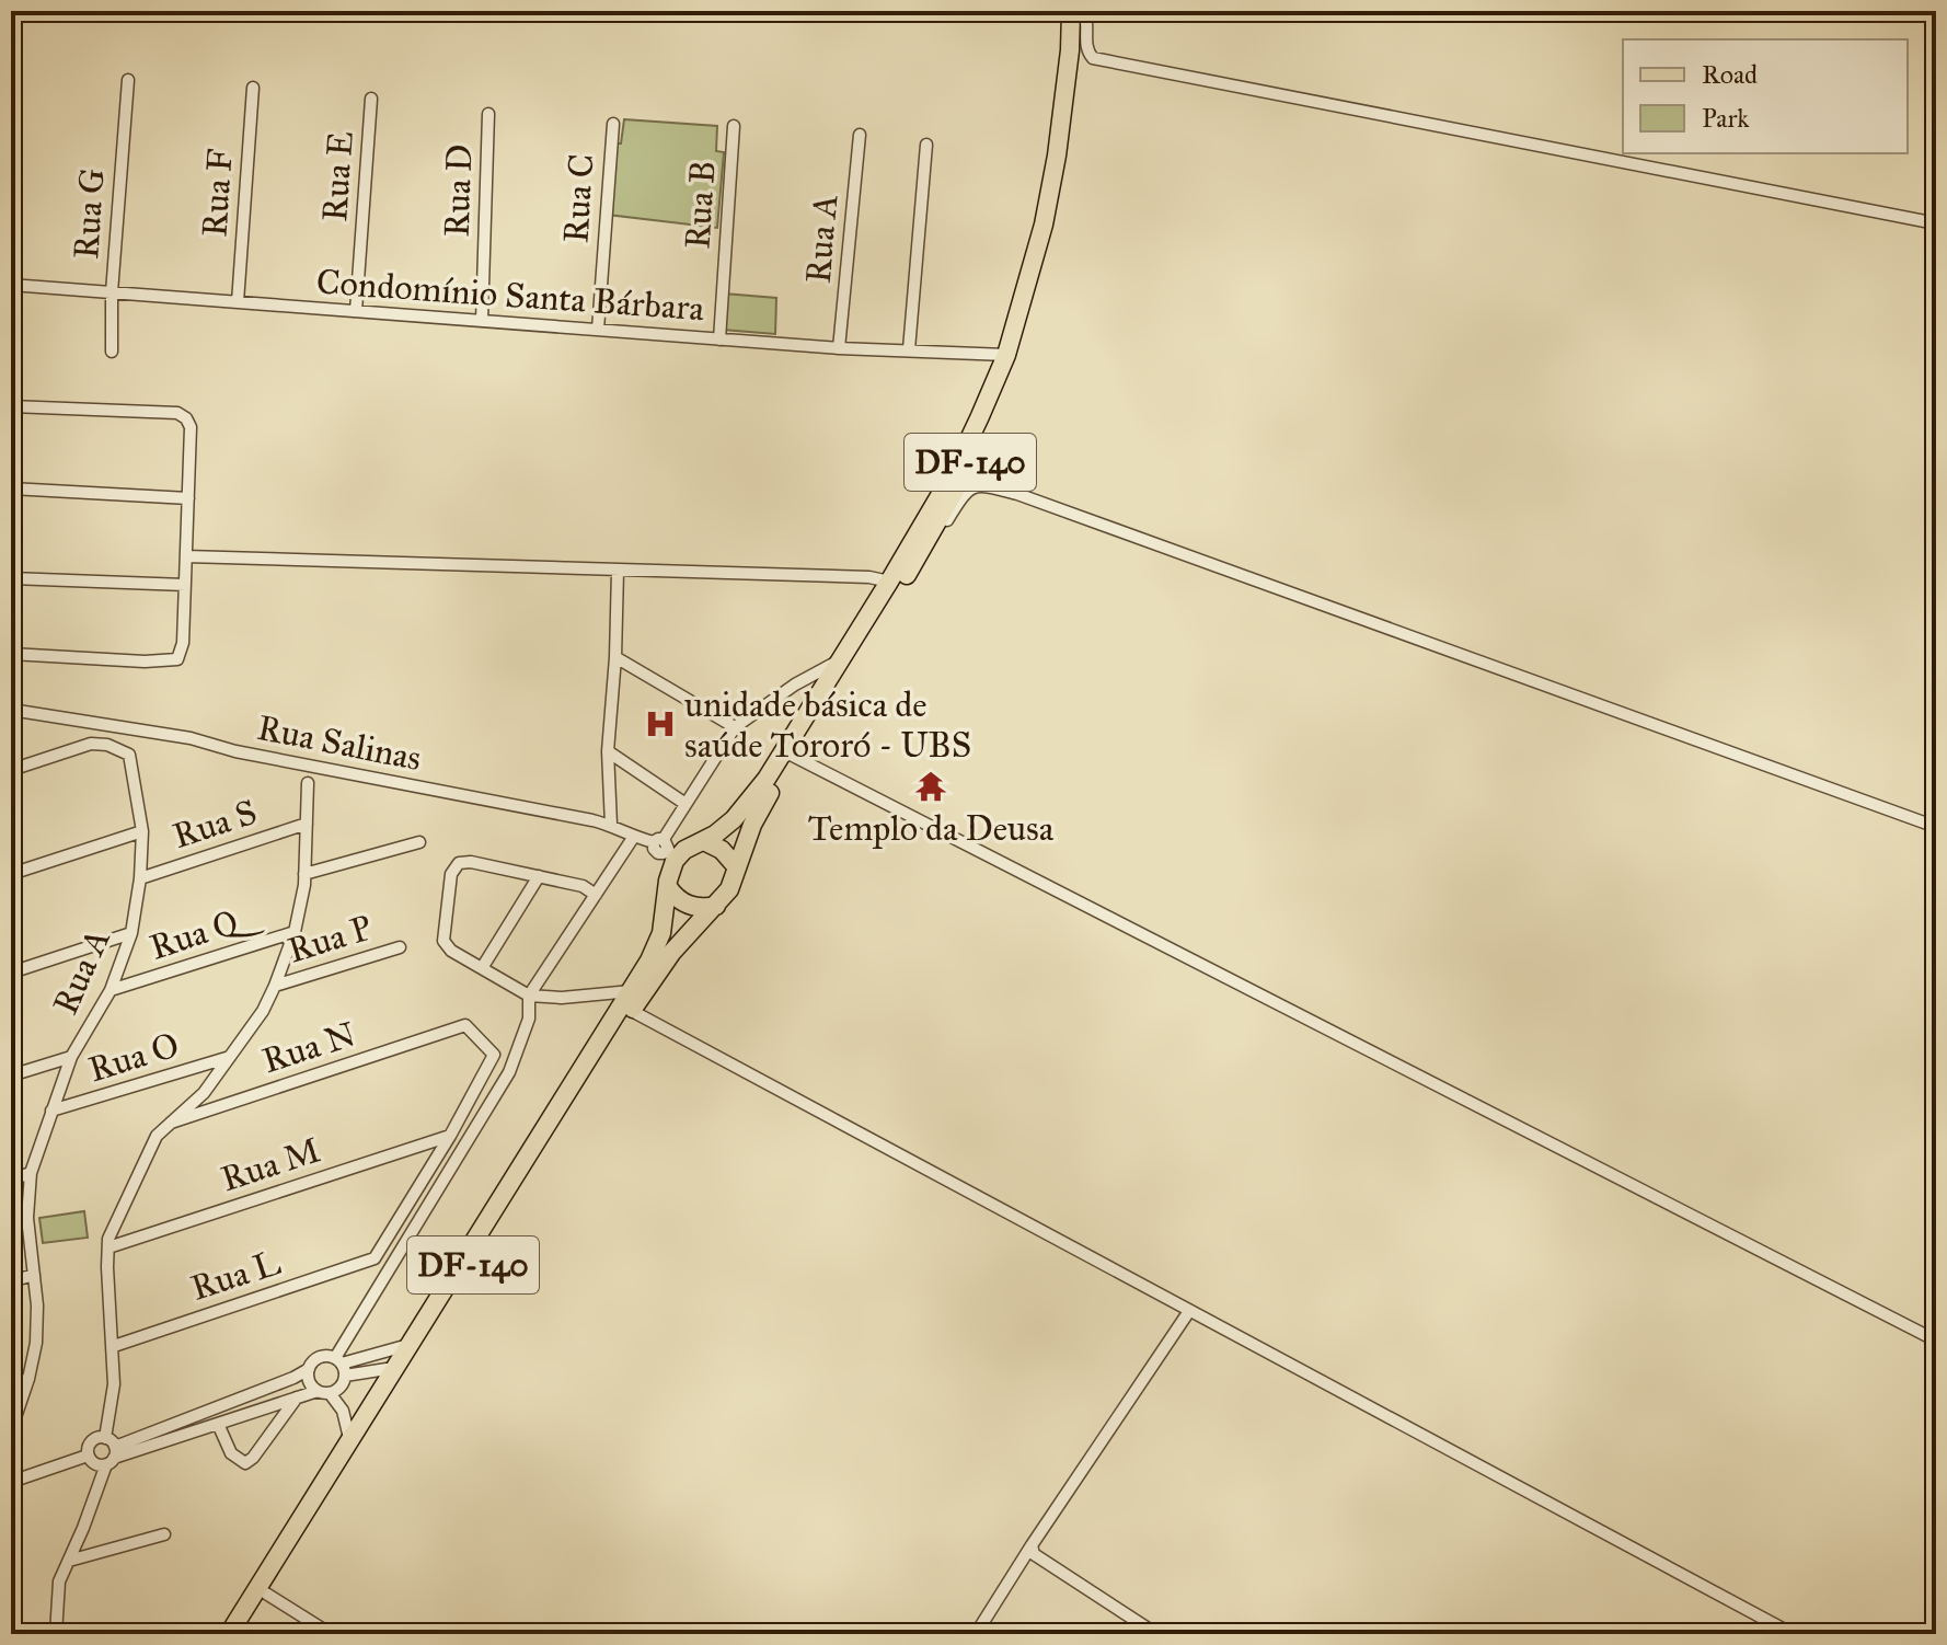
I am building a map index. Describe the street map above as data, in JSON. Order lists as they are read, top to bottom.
{
  "streets": {
    "main road": ["DF-140"],
    "street": [
      "Rua E",
      "Rua D",
      "Rua F",
      "Rua C",
      "Rua B",
      "Rua G",
      "Rua A",
      "Condomínio Santa Bárbara",
      "Rua Salinas",
      "Rua S",
      "Rua Q",
      "Rua P",
      "Rua N",
      "Rua O",
      "Rua M",
      "Rua L"
    ]
  },
  "crossings": [
    ["Rua E", "Condomínio Santa Bárbara"],
    ["Rua D", "Condomínio Santa Bárbara"],
    ["Rua F", "Condomínio Santa Bárbara"],
    ["Rua C", "Condomínio Santa Bárbara"],
    ["Rua B", "Condomínio Santa Bárbara"],
    ["Rua G", "Condomínio Santa Bárbara"],
    ["Rua A", "Condomínio Santa Bárbara"],
    ["Rua A", "Rua S"],
    ["Rua A", "Rua Q"],
    ["Rua A", "Rua O"],
    ["Condomínio Santa Bárbara", "DF-140"],
    ["DF-140", "Rua Salinas"],
    ["Rua N", "Rua M"],
    ["Rua N", "Rua L"],
    ["Rua M", "Rua L"]
  ],
  "places": {
    "hospital": ["unidade básica de saúde Tororó - UBS"],
    "temple": ["Templo da Deusa"]
  },
  "legend": ["Road", "Park"]
}
